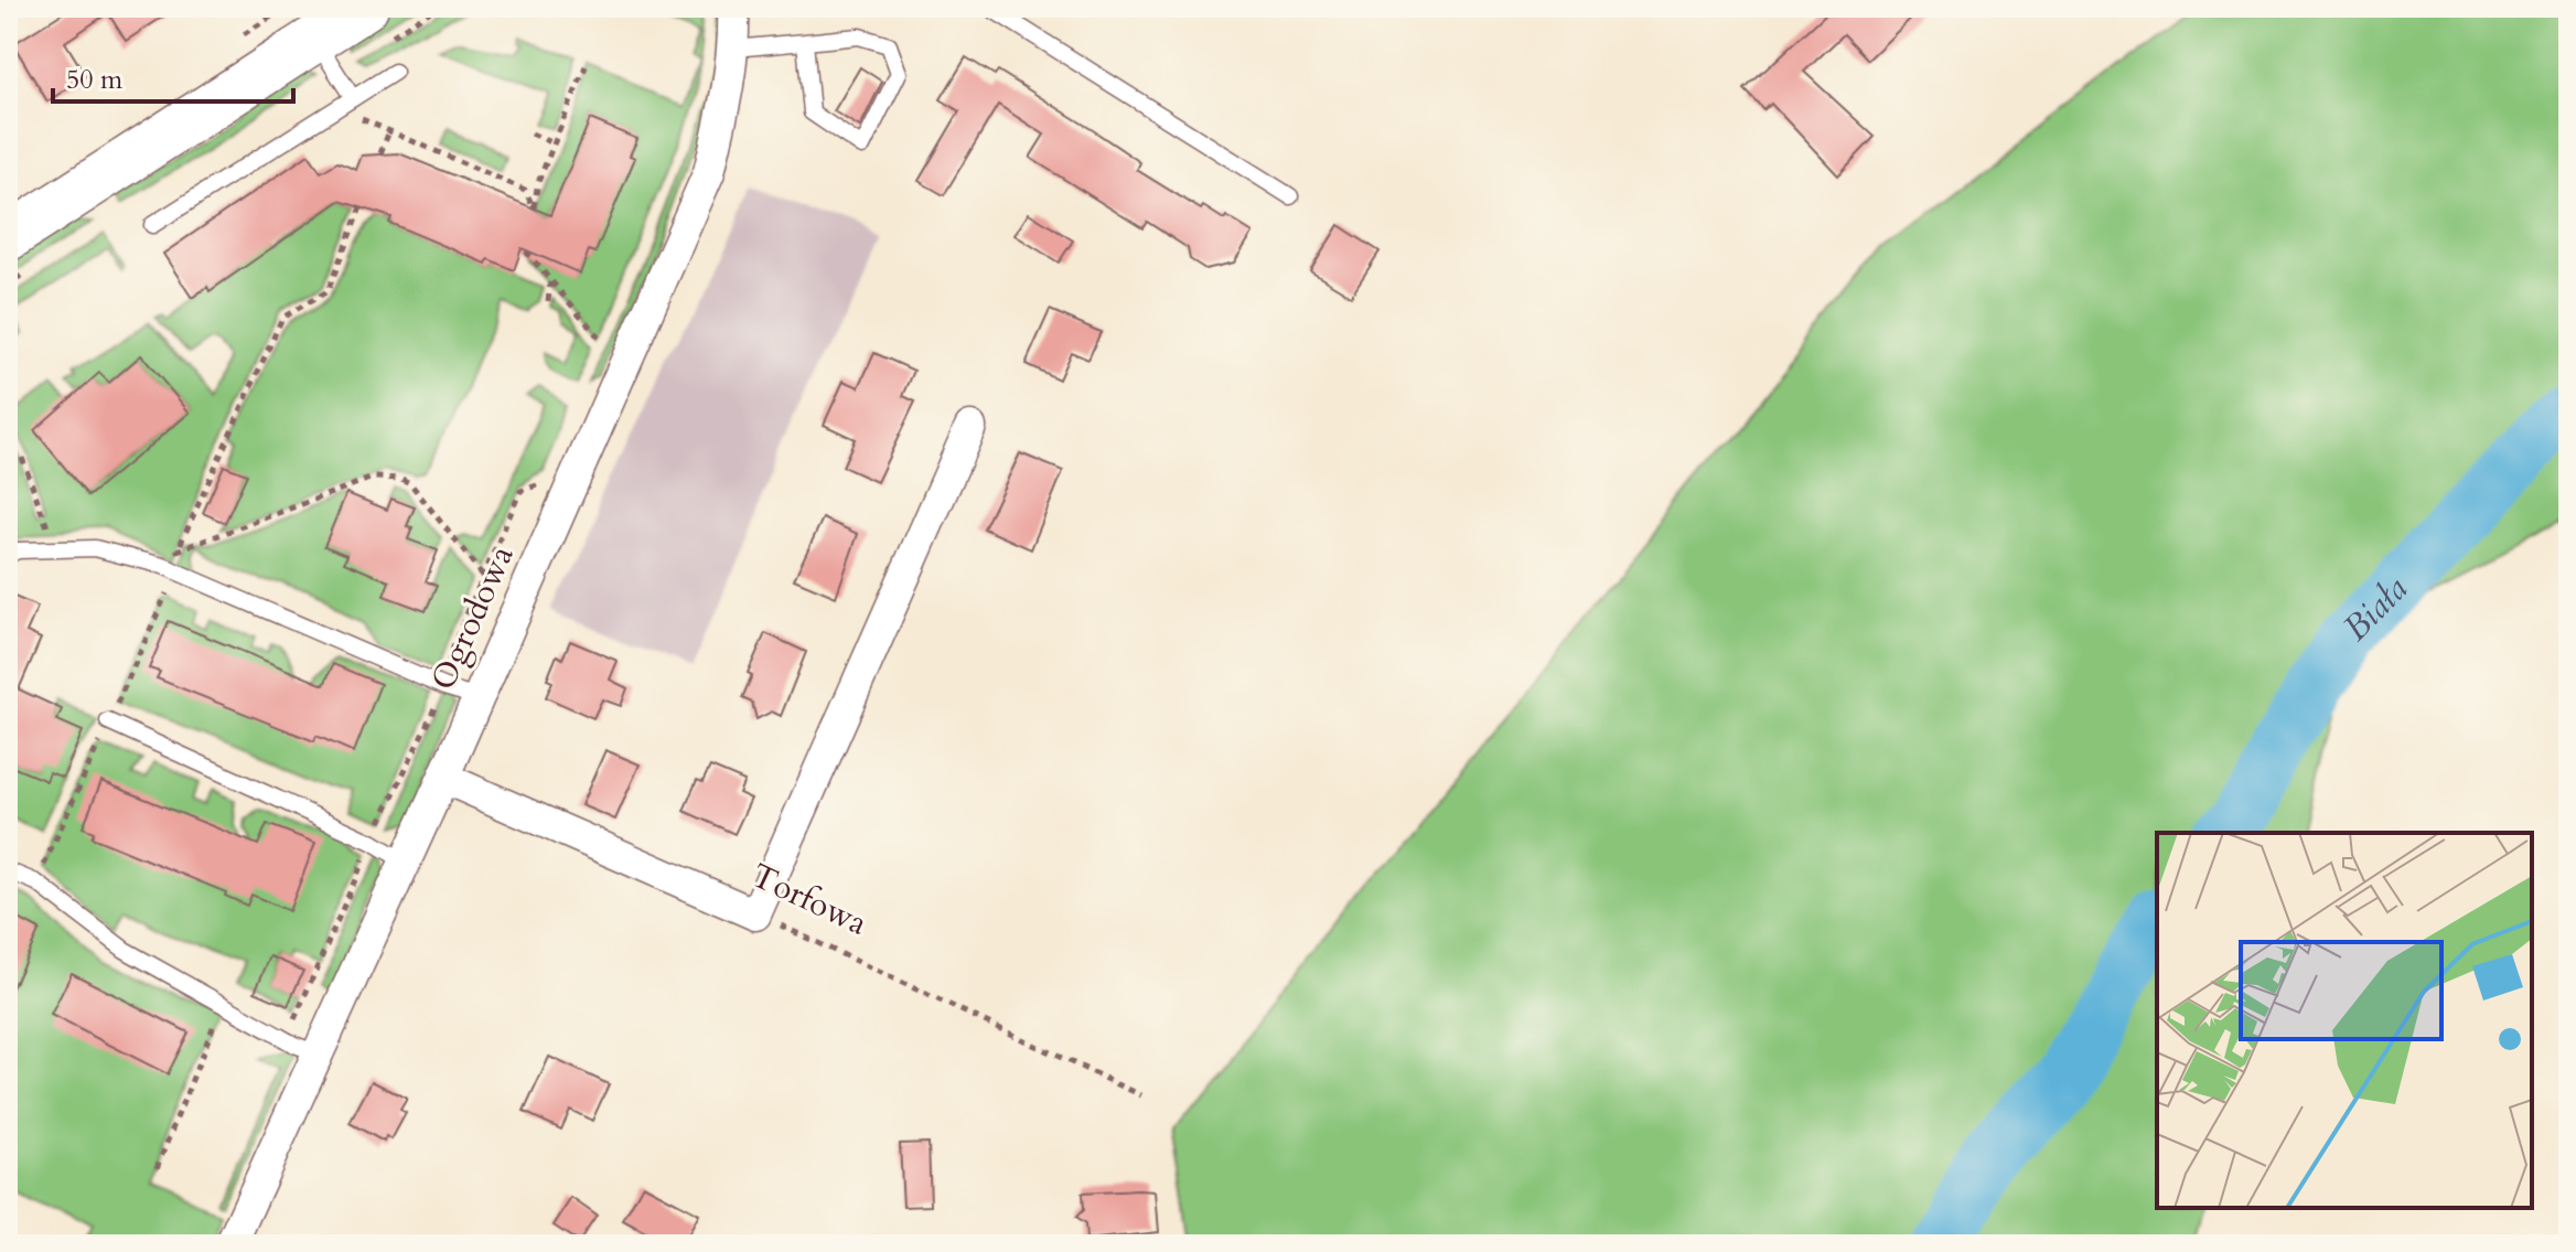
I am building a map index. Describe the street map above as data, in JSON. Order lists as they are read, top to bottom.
{
  "streets": {
    "street": ["Ogrodowa", "Torfowa"]
  },
  "crossings": [
    ["Ogrodowa", "Torfowa"]
  ],
  "water": ["Biała"],
  "scale_bar": "50 m"
}
